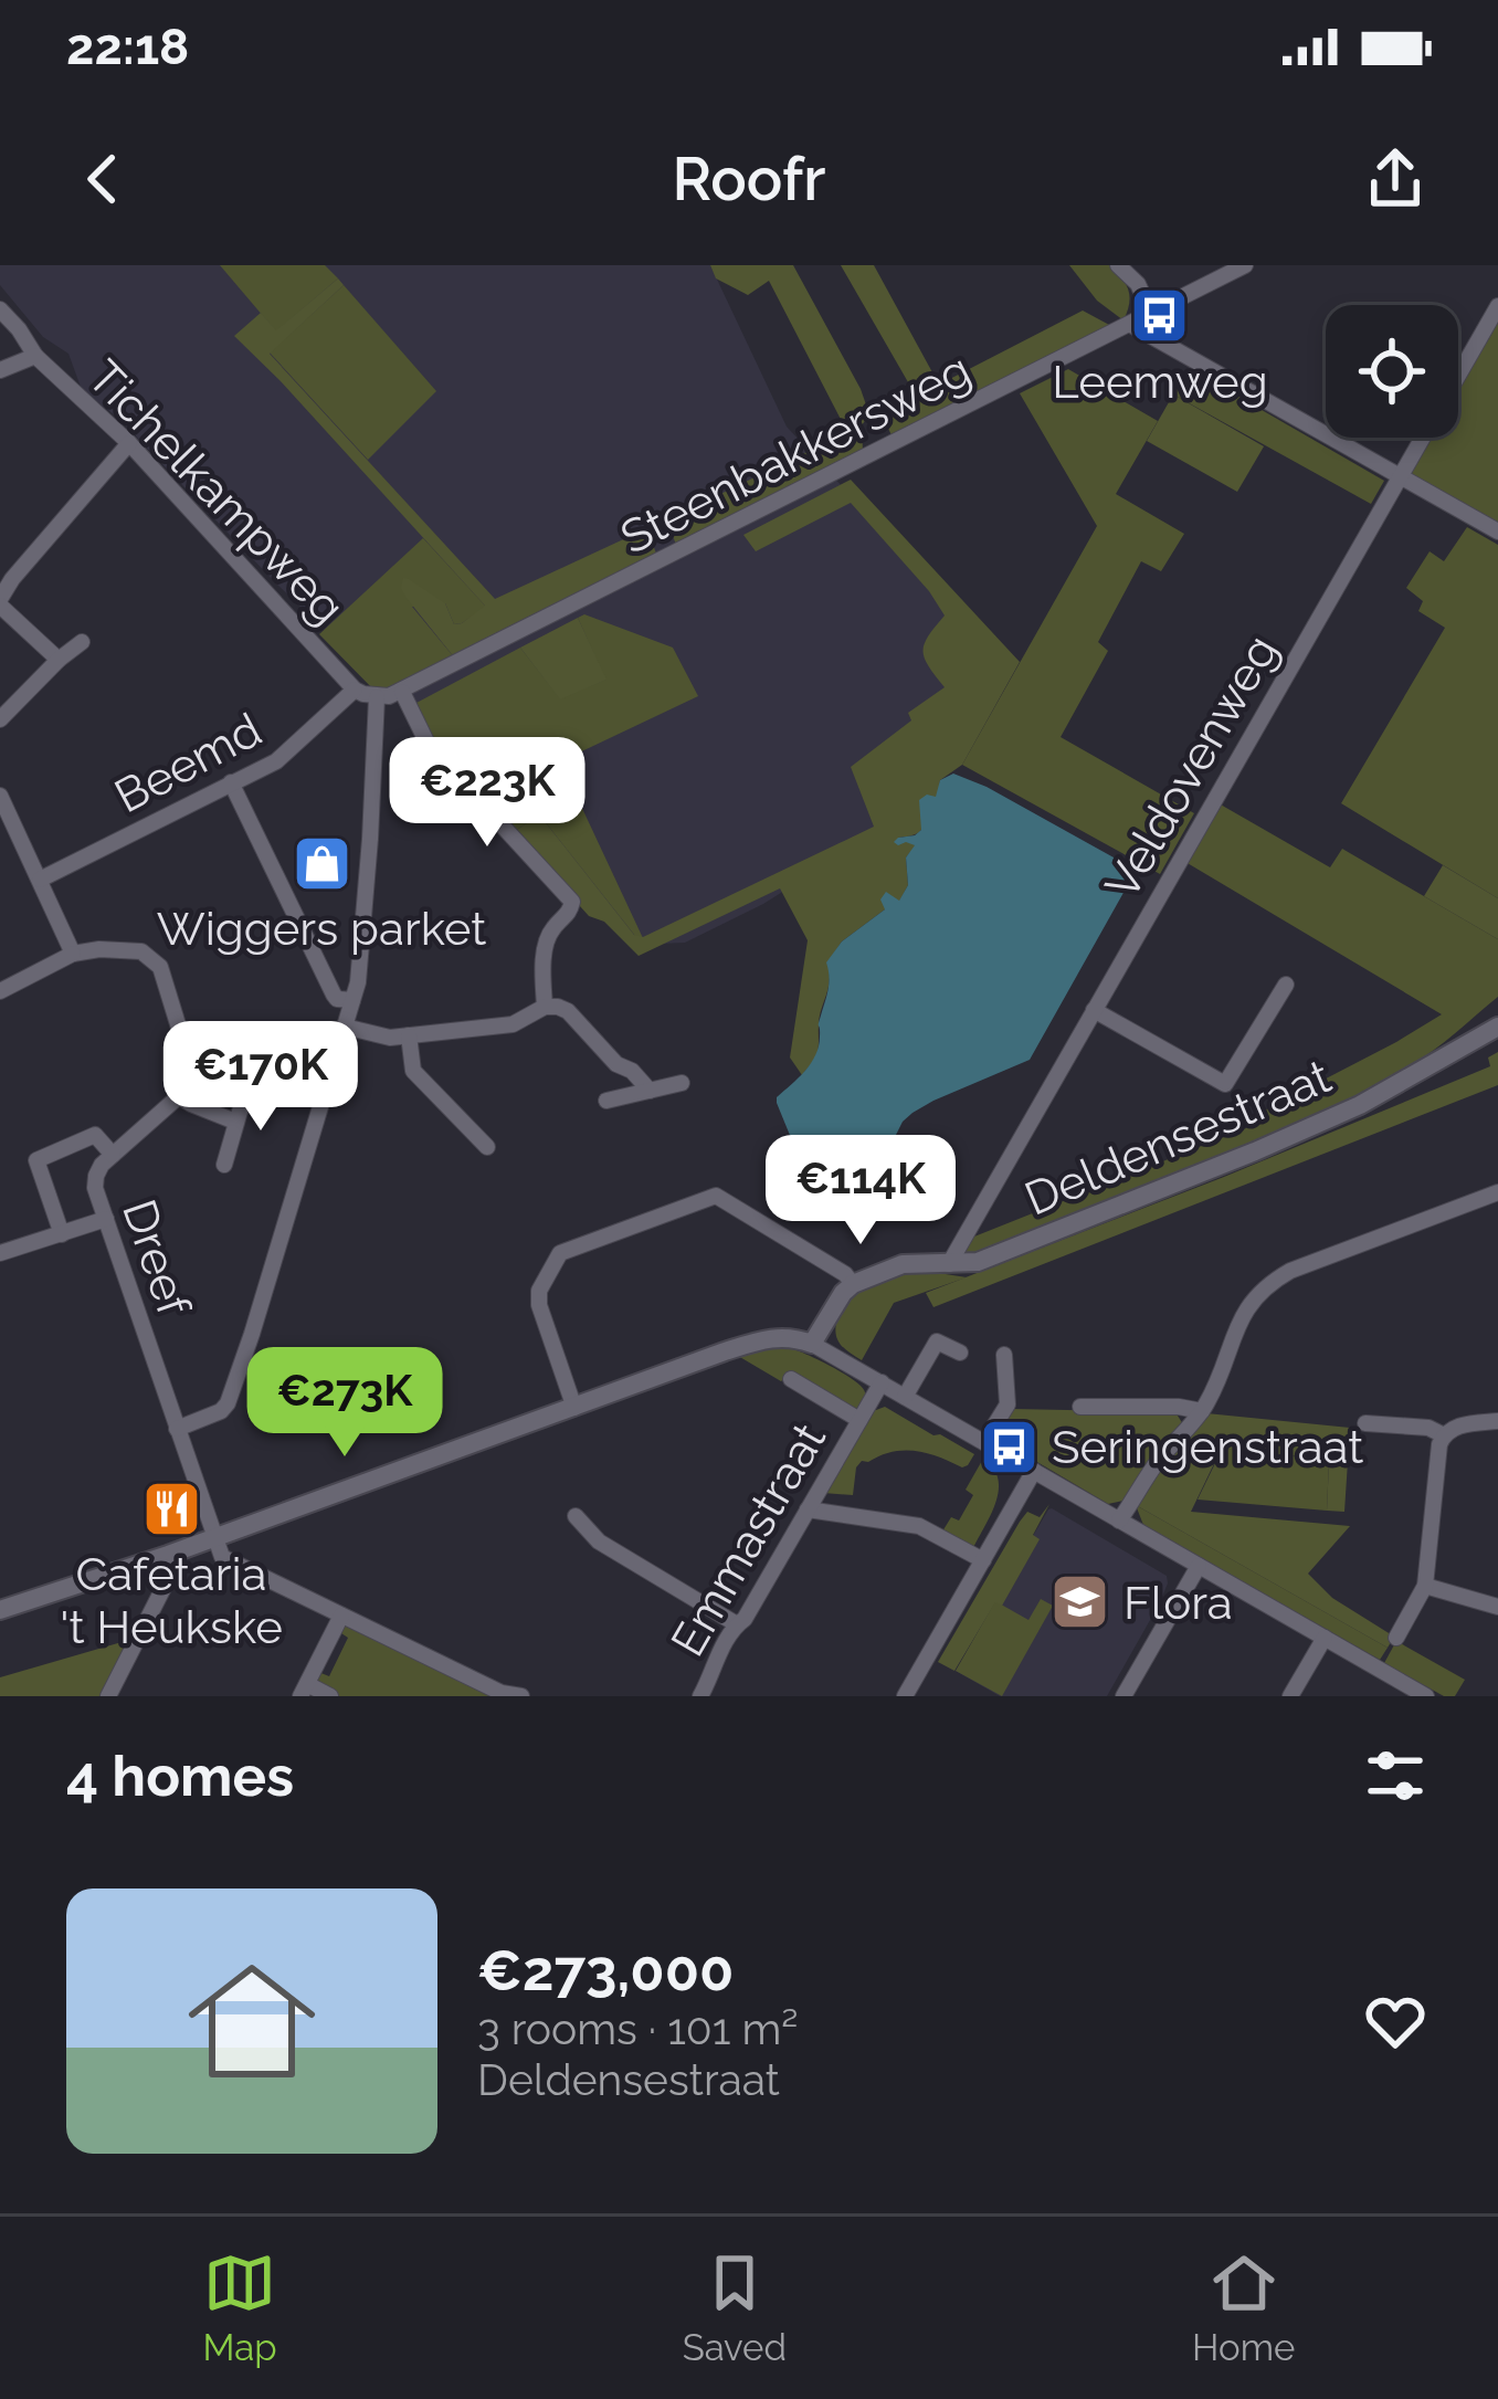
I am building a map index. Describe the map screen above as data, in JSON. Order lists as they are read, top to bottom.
{
  "streets": {
    "street": [
      "Steenbakkersweg",
      "Tichelkampweg",
      "Beemd",
      "Veldovenweg",
      "Deldensestraat",
      "Dreef",
      "Emmastraat"
    ]
  },
  "crossings": [
    ["Steenbakkersweg", "Tichelkampweg"],
    ["Tichelkampweg", "Beemd"],
    ["Veldovenweg", "Deldensestraat"]
  ],
  "places": {
    "bus stop": ["Leemweg", "Seringenstraat"],
    "shop": ["Wiggers parket"],
    "restaurant": ["Cafetaria 't Heukske"],
    "school or university": ["Flora"]
  },
  "page": {
    "status": "22:18",
    "header": "Roofr",
    "price": [
      "€223K",
      "€170K",
      "€114K",
      "€273K"
    ],
    "heading": "4 homes",
    "list": [
      {
        "name": "€273,000",
        "note": "3 rooms · 101 m² · Deldensestraat"
      }
    ],
    "tabs": ["Map", "Saved", "Home"]
  }
}
